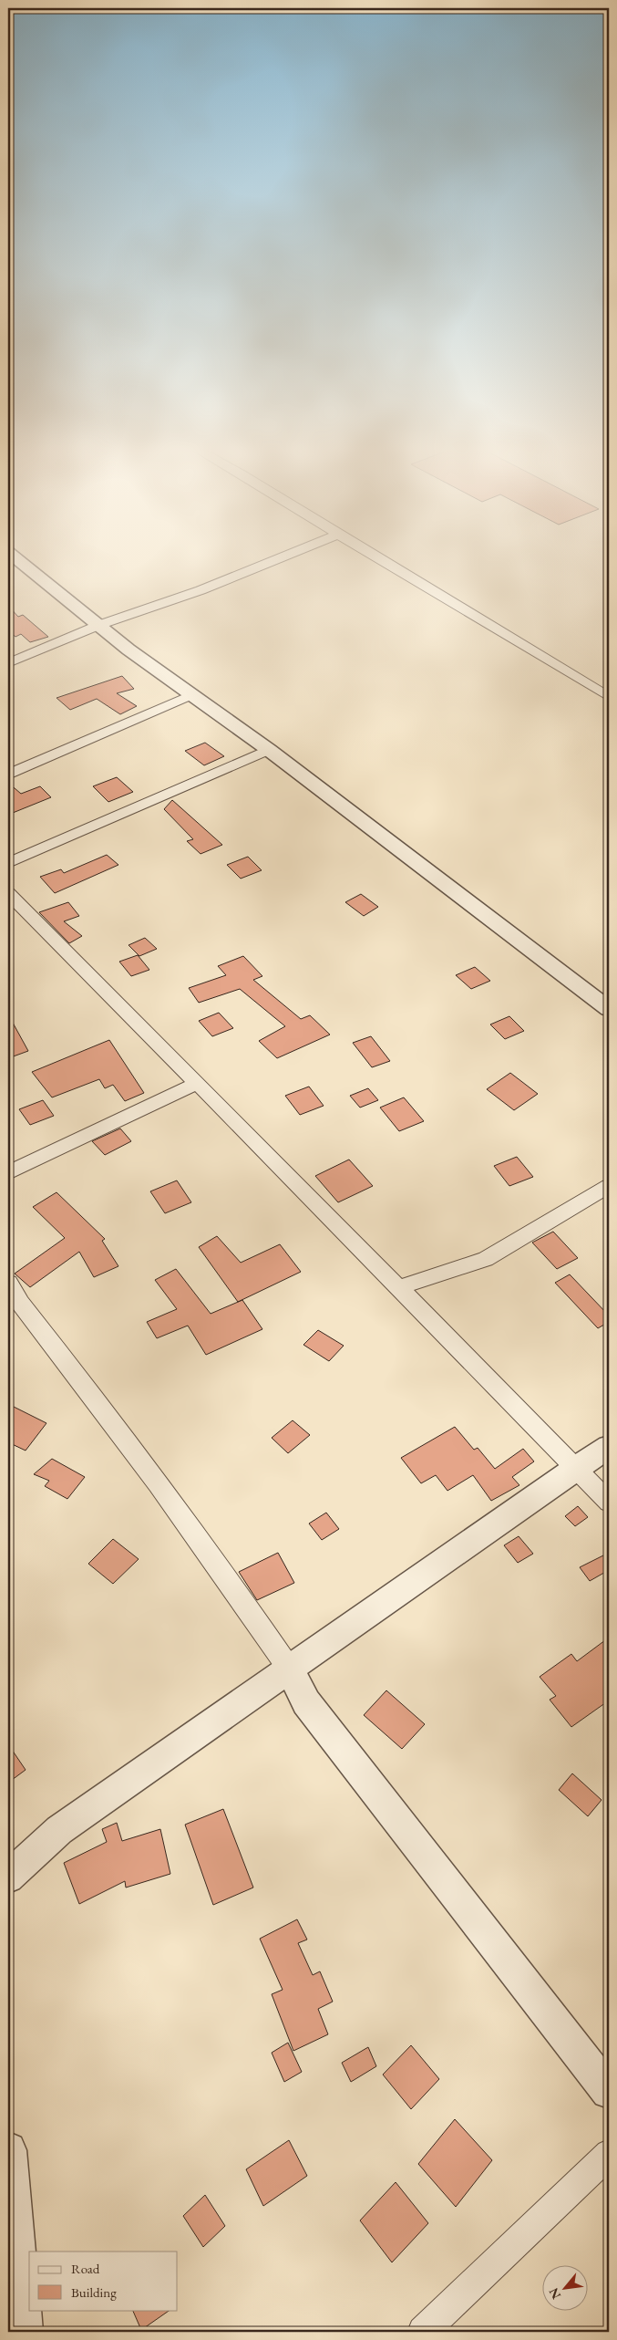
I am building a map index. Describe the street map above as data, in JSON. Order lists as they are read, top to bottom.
{
  "legend": ["Road", "Building"],
  "north": "bottom left"
}
